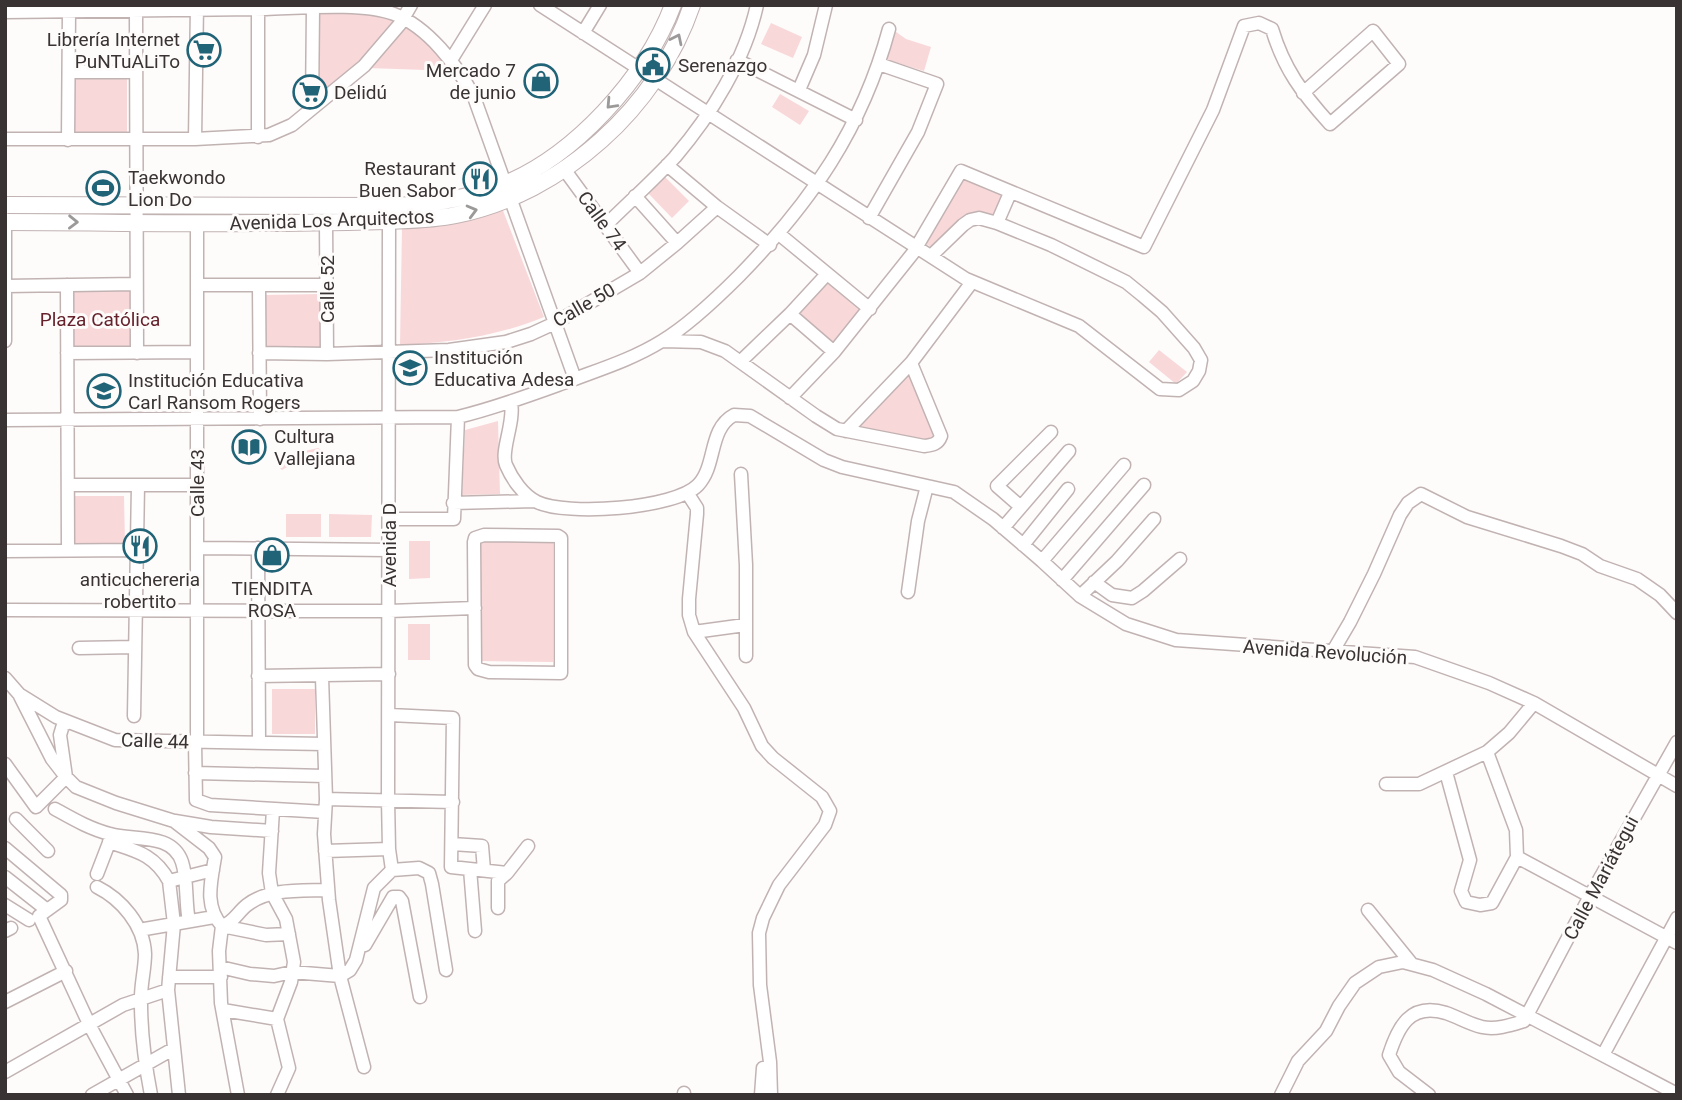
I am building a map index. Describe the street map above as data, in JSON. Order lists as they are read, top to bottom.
{
  "streets": {
    "main road": ["Avenida Los Arquitectos"],
    "street": [
      "Calle 74",
      "Calle 52",
      "Calle 50",
      "Calle 43",
      "Avenida D",
      "Avenida Revolución",
      "Calle 44",
      "Calle Mariátegui"
    ]
  },
  "crossings": [
    ["Avenida Los Arquitectos", "Calle 74"],
    ["Avenida Los Arquitectos", "Calle 52"],
    ["Avenida Los Arquitectos", "Calle 43"],
    ["Avenida Los Arquitectos", "Avenida D"],
    ["Calle 74", "Calle 50"],
    ["Calle 52", "Calle 50"],
    ["Calle 50", "Avenida D"],
    ["Calle 43", "Calle 44"],
    ["Avenida Revolución", "Calle Mariátegui"]
  ],
  "parks": ["Plaza Católica"],
  "places": {
    "supermarket": ["Librería Internet PuNTuALiTo", "Delidú"],
    "public building": ["Serenazgo"],
    "shop": ["Mercado 7 de junio", "TIENDITA ROSA"],
    "restaurant": ["Restaurant Buen Sabor", "anticuchereria robertito"],
    "sports": ["Taekwondo Lion Do"],
    "school or university": ["Institución Educativa Adesa", "Institución Educativa Carl Ransom Rogers"],
    "library": ["Cultura Vallejiana"]
  }
}
